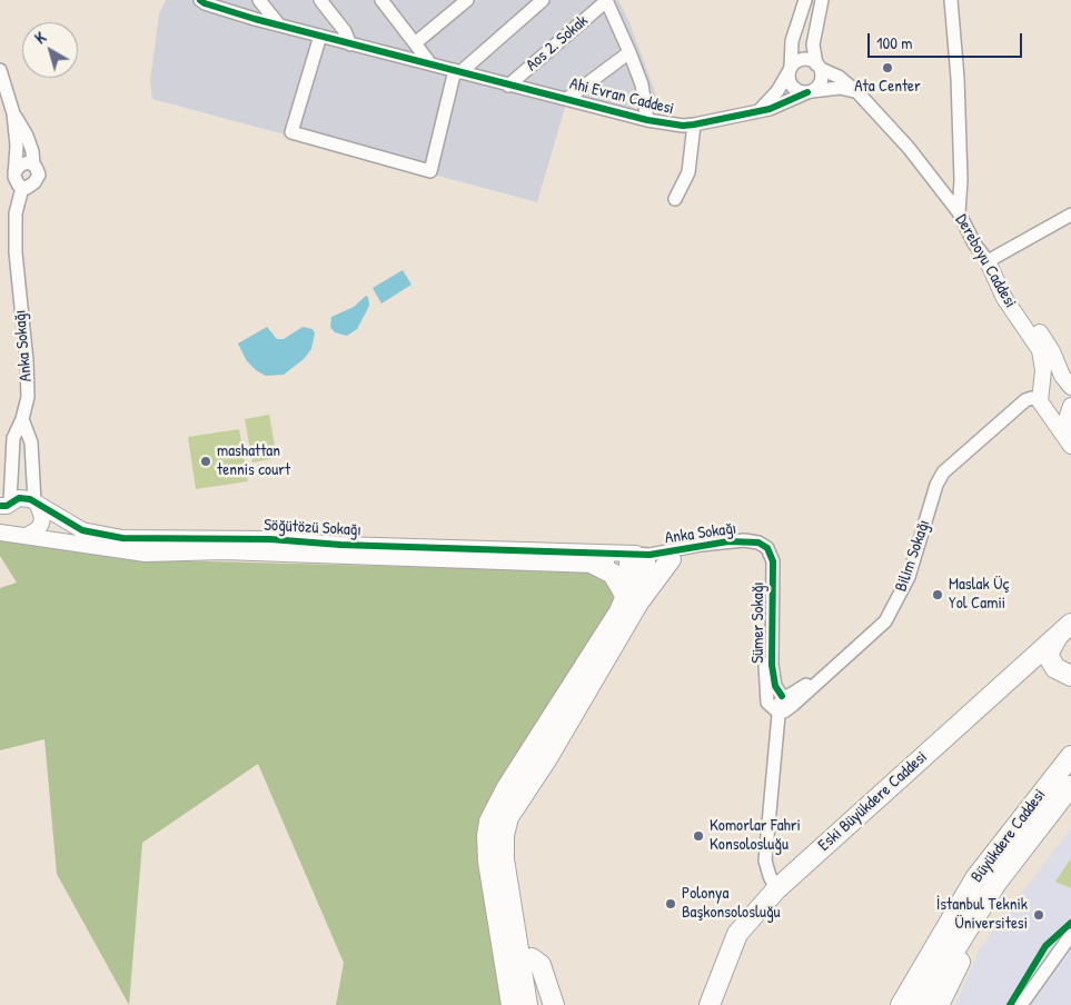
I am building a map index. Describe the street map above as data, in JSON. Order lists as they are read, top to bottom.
{
  "streets": {
    "main road": ["Eski Büyükdere Caddesi", "Büyükdere Caddesi"],
    "street": [
      "Aos 2. Sokak",
      "Ahi Evran Caddesi",
      "Dereboyu Caddesi",
      "Anka Sokağı",
      "Söğütözü Sokağı",
      "Bilim Sokağı",
      "Sümer Sokağı"
    ]
  },
  "crossings": [
    ["Aos 2. Sokak", "Ahi Evran Caddesi"],
    ["Ahi Evran Caddesi", "Dereboyu Caddesi"],
    ["Dereboyu Caddesi", "Bilim Sokağı"],
    ["Anka Sokağı", "Söğütözü Sokağı"],
    ["Anka Sokağı", "Sümer Sokağı"],
    ["Bilim Sokağı", "Sümer Sokağı"]
  ],
  "places": [
    "Ata Center",
    "mashattan tennis court",
    "Maslak Üç Yol Camii",
    "Komorlar Fahri Konsolosluğu",
    "Polonya Başkonsolosluğu",
    "İstanbul Teknik Üniversitesi"
  ],
  "scale_bar": "100 m",
  "north": "top left"
}
